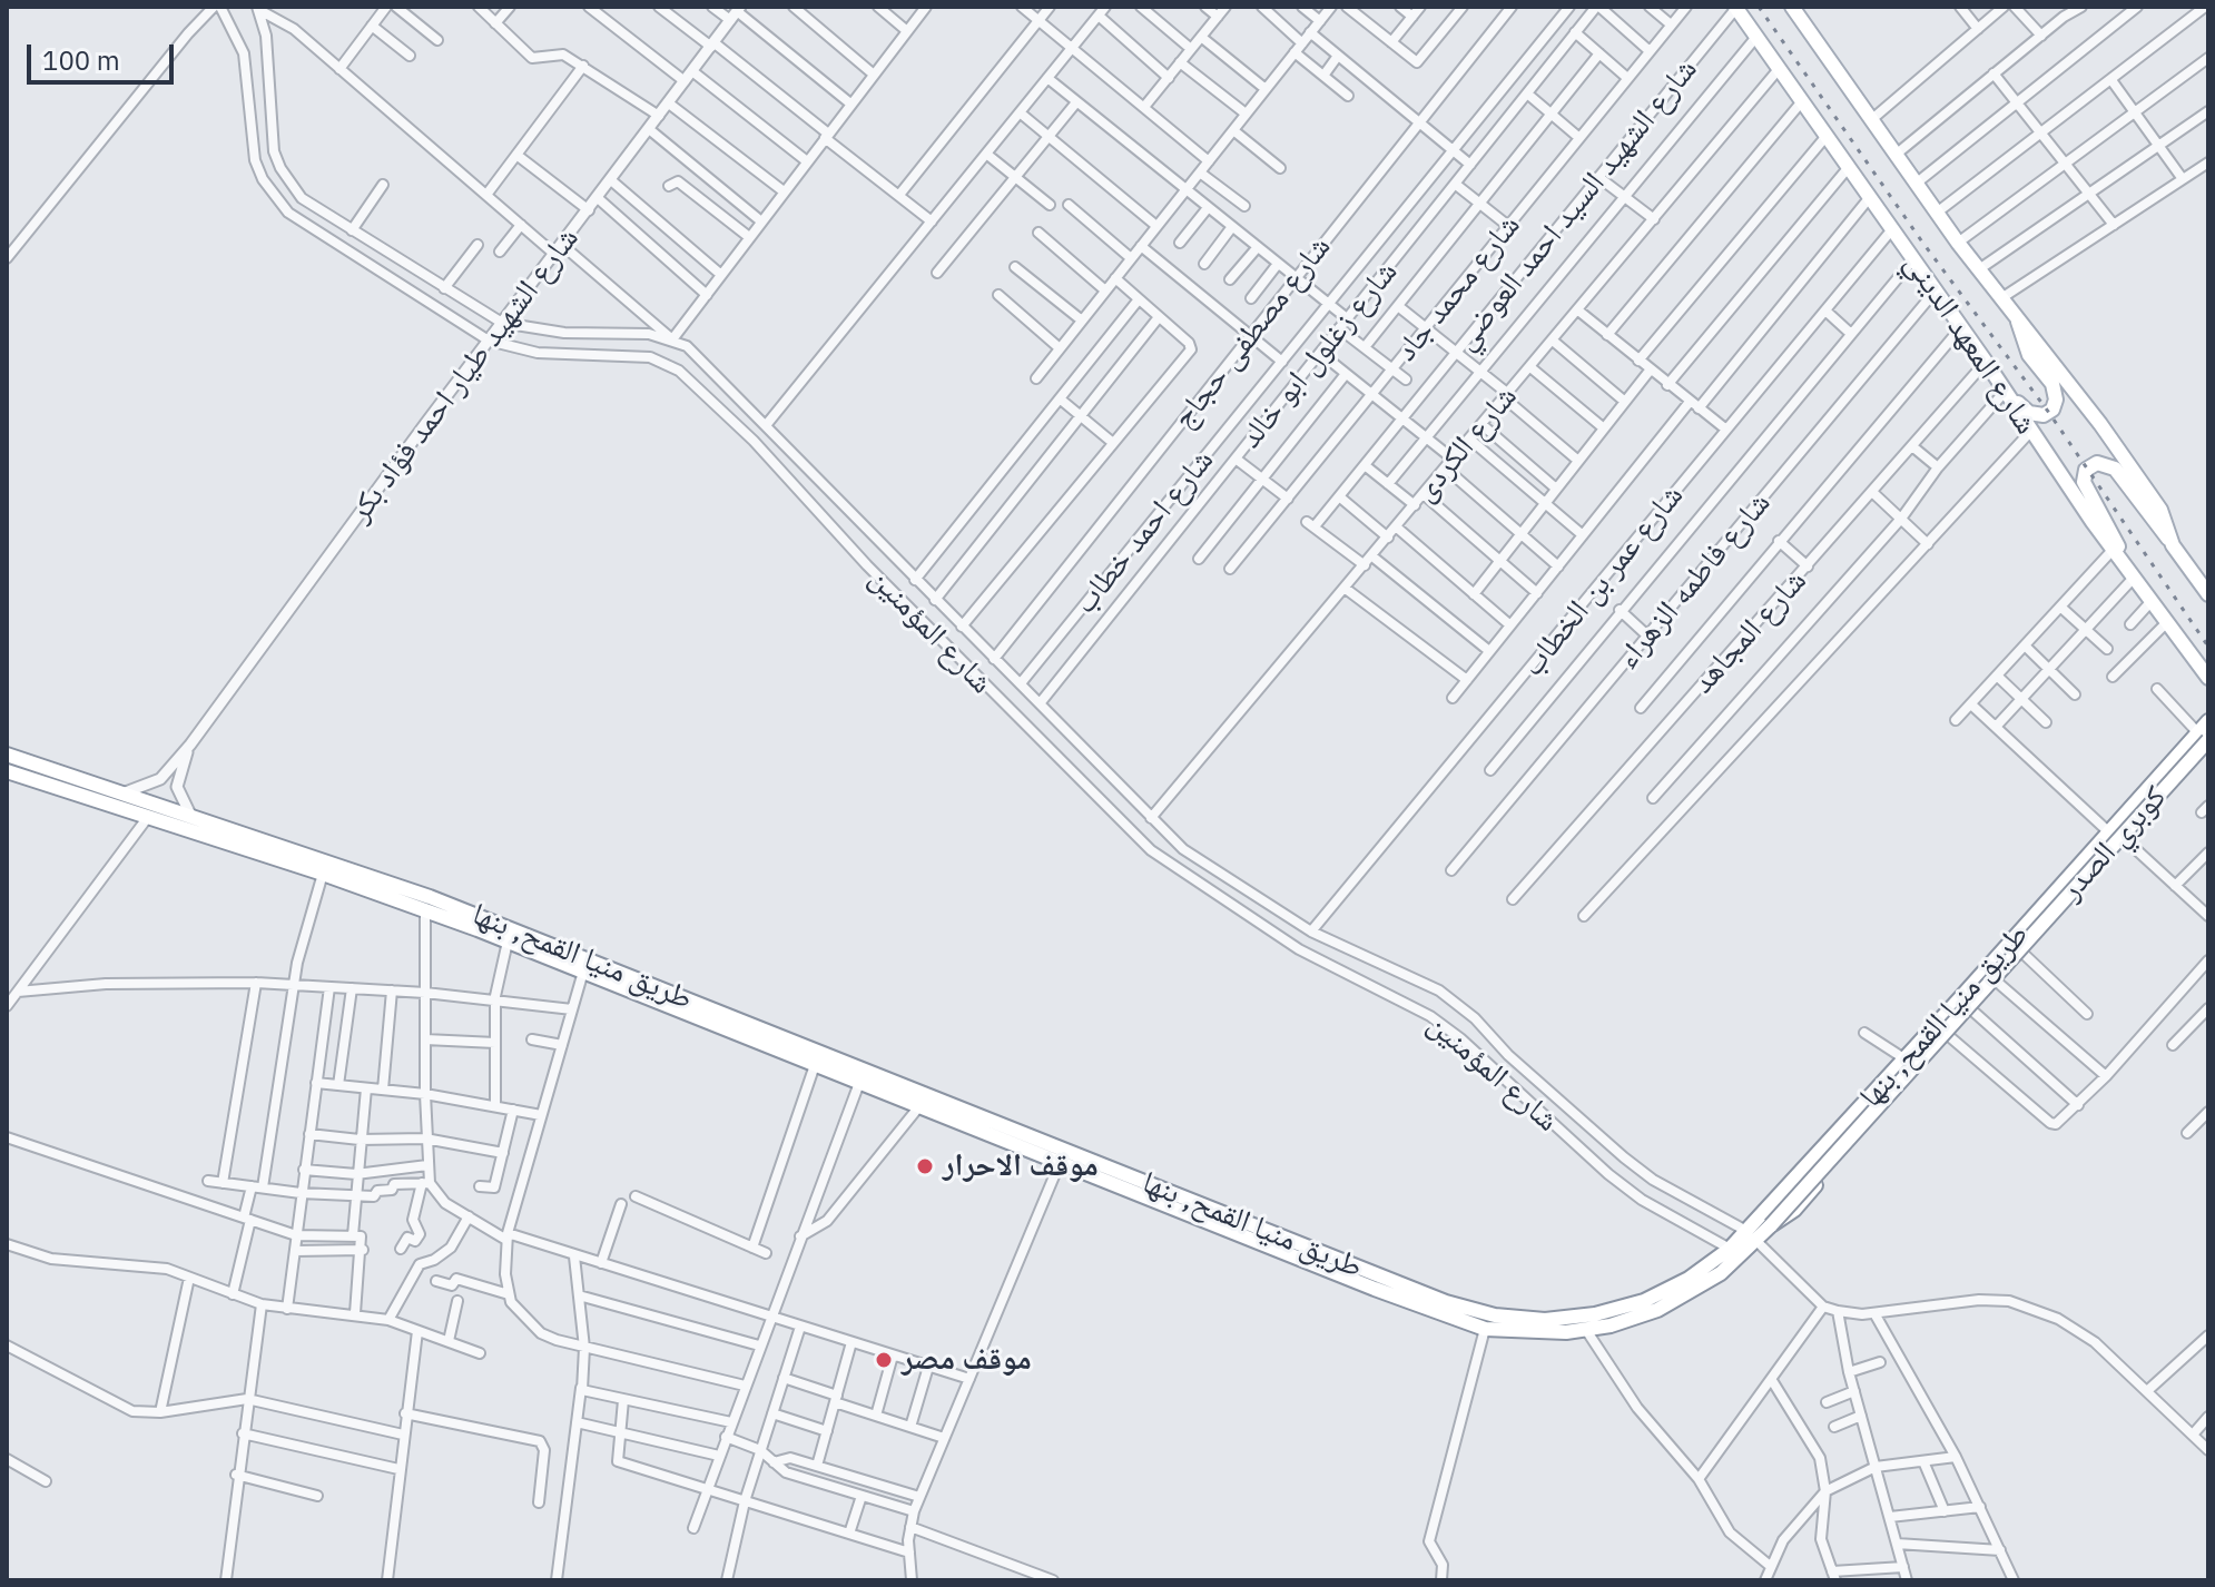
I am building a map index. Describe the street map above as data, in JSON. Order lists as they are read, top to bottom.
{
  "streets": {
    "main road": ["شارع المعهد الديني", "كوبري الصدر", "طريق منيا القمح, بنها"],
    "street": [
      "شارع الشهيد السيد احمد العوضي",
      "شارع محمد جاد",
      "شارع مصطفى حجاج",
      "شارع زغلول ابو خالد",
      "شارع الشهيد طيار احمد فؤاد بكر",
      "شارع الكردى",
      "شارع احمد خطاب",
      "شارع عمر بن الخطاب",
      "شارع فاطمه الزهراء",
      "شارع المؤمنين",
      "شارع المجاهد"
    ]
  },
  "crossings": [
    ["شارع الشهيد السيد احمد العوضي", "شارع المعهد الديني"],
    ["شارع الشهيد السيد احمد العوضي", "شارع الكردى"],
    ["شارع مصطفى حجاج", "شارع المؤمنين"],
    ["شارع المعهد الديني", "شارع الكردى"],
    ["شارع المعهد الديني", "شارع عمر بن الخطاب"],
    ["شارع المعهد الديني", "شارع فاطمه الزهراء"],
    ["شارع المعهد الديني", "شارع المجاهد"],
    ["شارع زغلول ابو خالد", "شارع المؤمنين"],
    ["شارع الشهيد طيار احمد فؤاد بكر", "شارع المؤمنين"],
    ["شارع الشهيد طيار احمد فؤاد بكر", "طريق منيا القمح, بنها"],
    ["شارع الكردى", "شارع المؤمنين"],
    ["شارع احمد خطاب", "شارع المؤمنين"],
    ["شارع عمر بن الخطاب", "شارع المؤمنين"],
    ["شارع المؤمنين", "طريق منيا القمح, بنها"],
    ["كوبري الصدر", "طريق منيا القمح, بنها"]
  ],
  "places": ["موقف الاحرار", "موقف مصر"],
  "scale_bar": "100 m"
}
